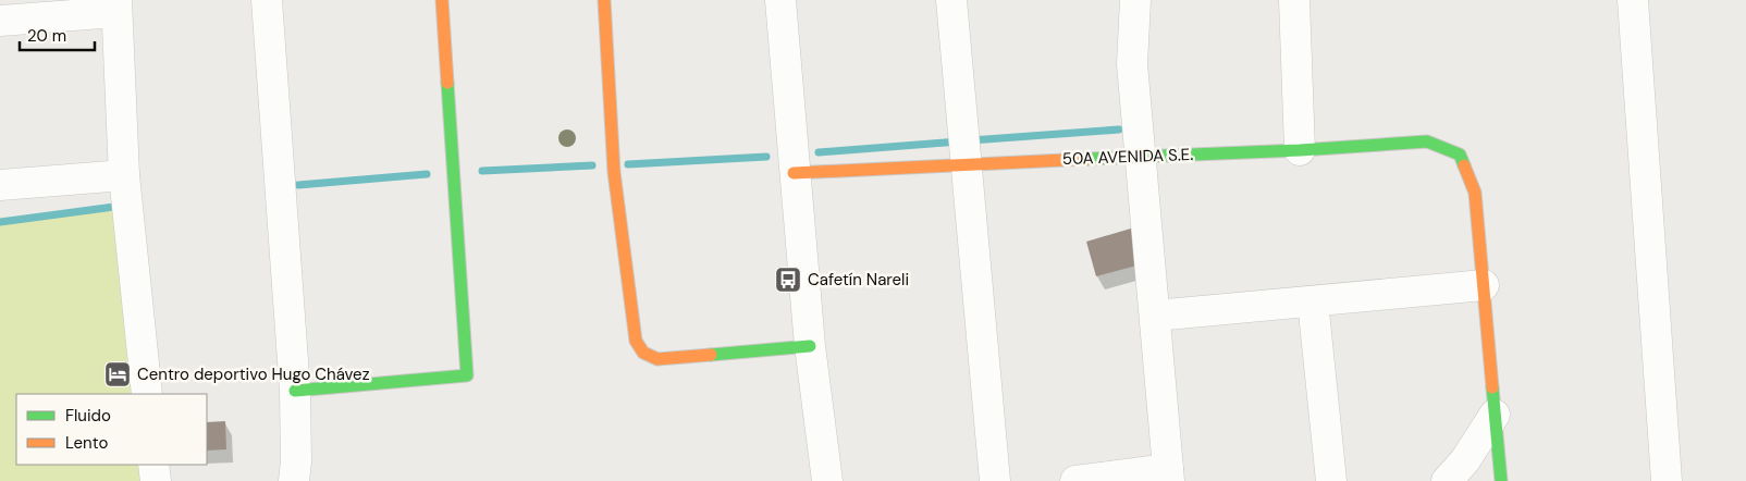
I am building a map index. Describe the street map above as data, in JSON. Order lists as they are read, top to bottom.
{
  "streets": {
    "street": ["50A AVENIDA S.E."]
  },
  "places": {
    "bus stop": ["Cafetín Nareli"],
    "hotel": ["Centro deportivo Hugo Chávez"]
  },
  "legend": ["Fluido", "Lento"],
  "scale_bar": "20 m"
}
